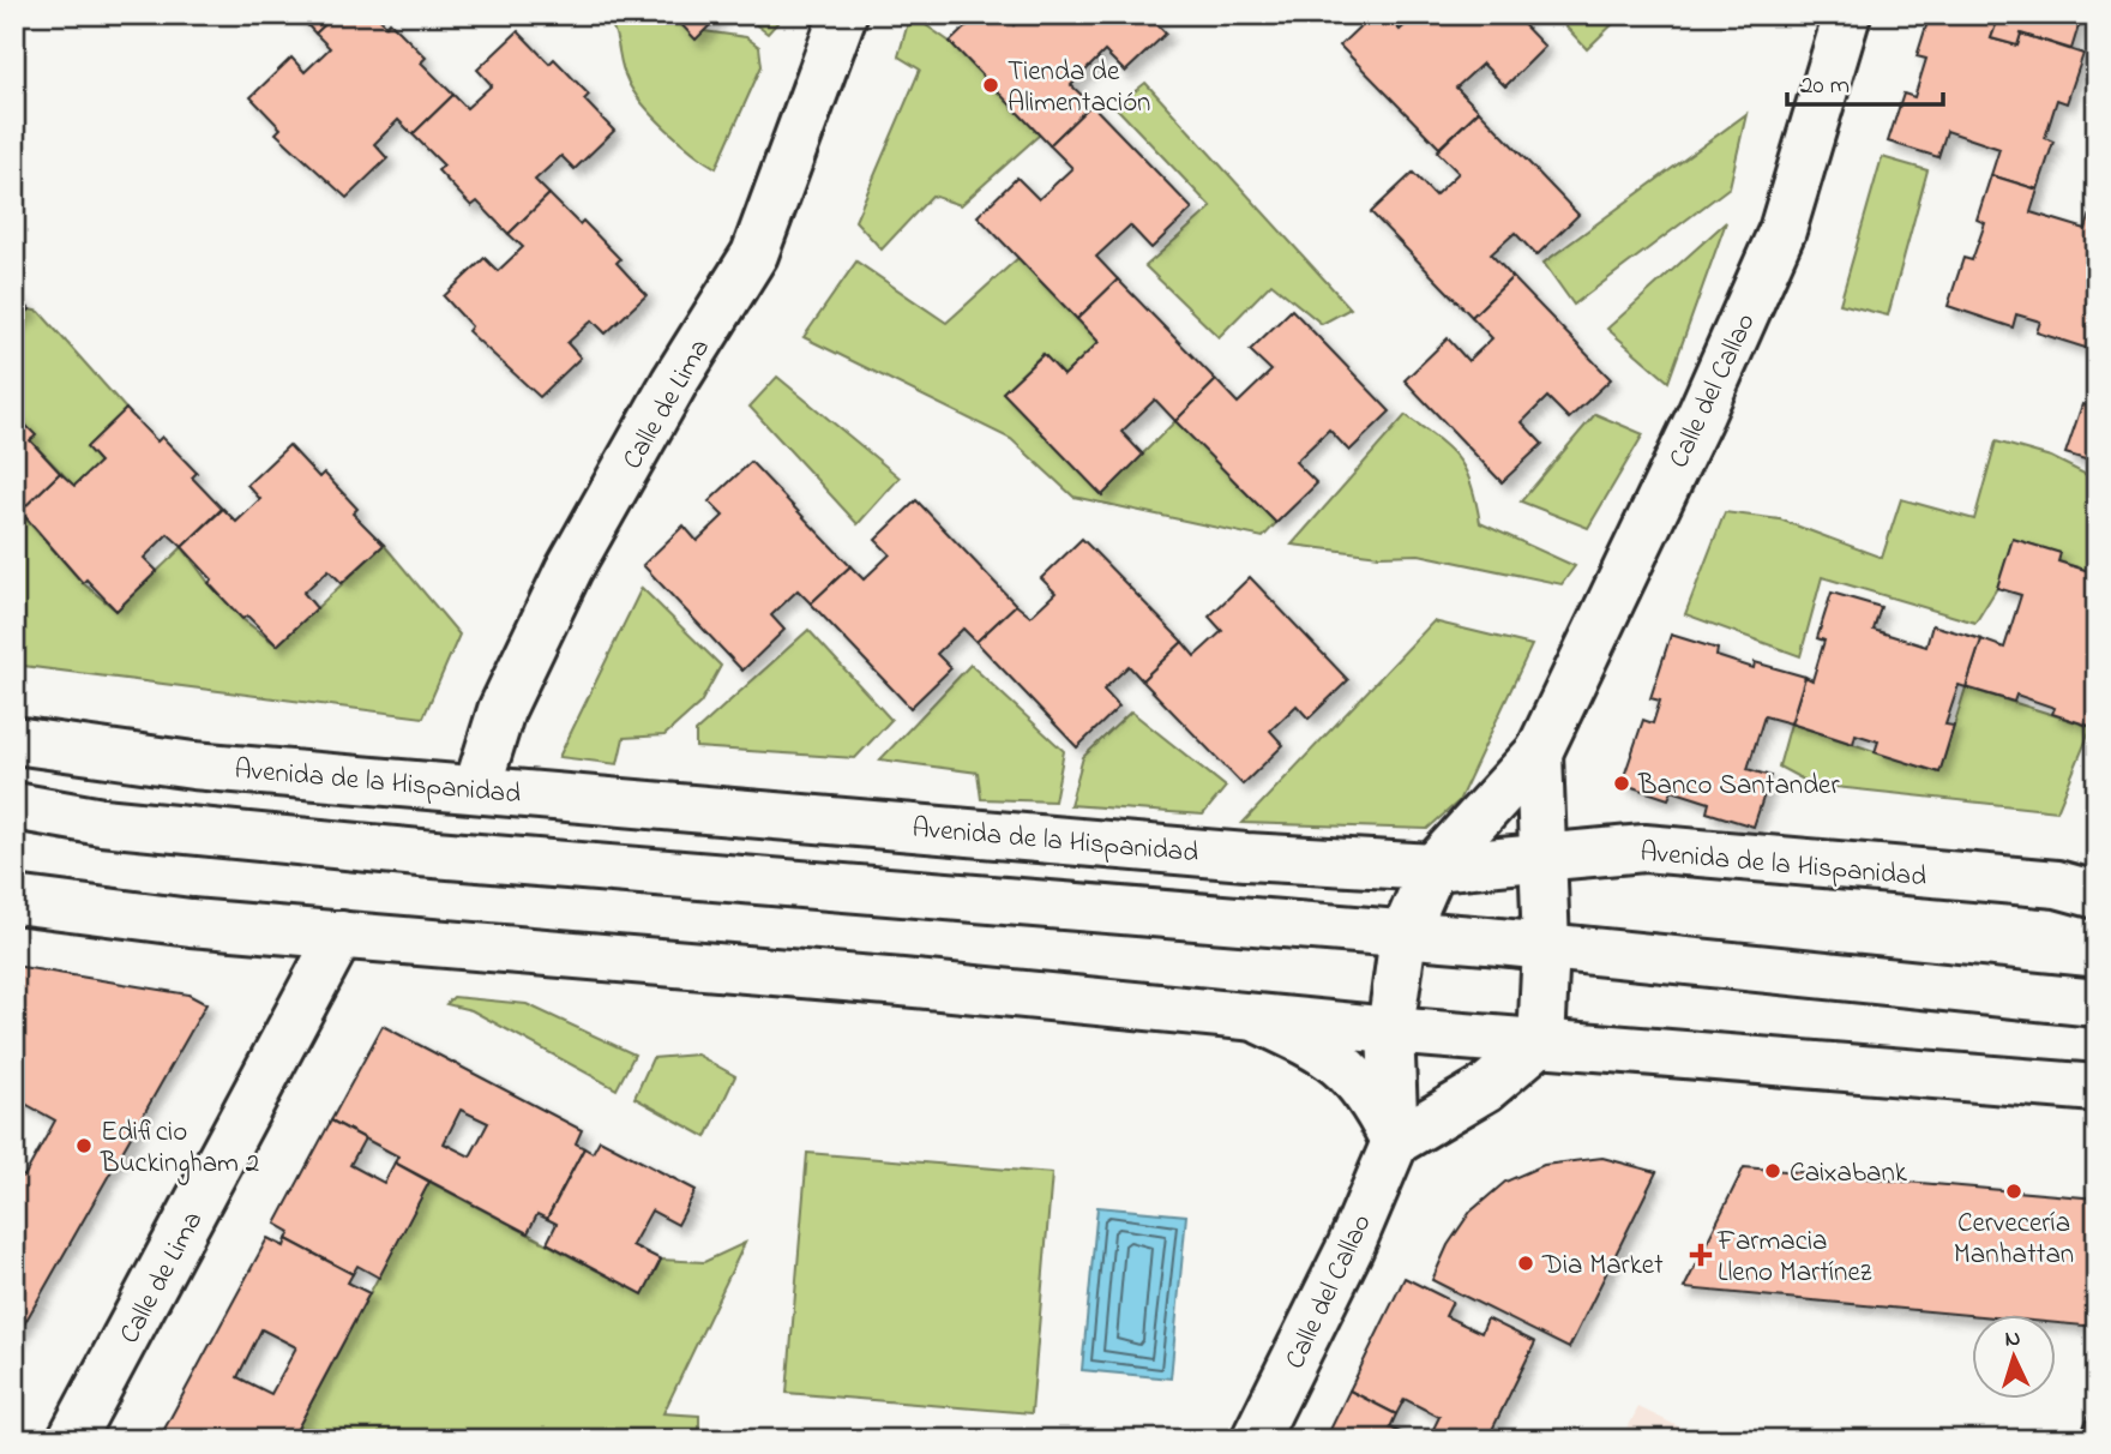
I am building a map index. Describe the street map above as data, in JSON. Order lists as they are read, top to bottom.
{
  "streets": {
    "street": ["Calle del Callao", "Calle de Lima", "Avenida de la Hispanidad"]
  },
  "crossings": [
    ["Calle del Callao", "Avenida de la Hispanidad"],
    ["Calle de Lima", "Avenida de la Hispanidad"]
  ],
  "places": {
    "other": [
      "Tienda de Alimentación",
      "Banco Santander",
      "Edificio Buckingham 2",
      "Caixabank",
      "Cervecería Manhattan",
      "Dia Market"
    ],
    "health": ["Farmacia Lleno Martínez"]
  },
  "scale_bar": "20 m",
  "north": "top"
}
